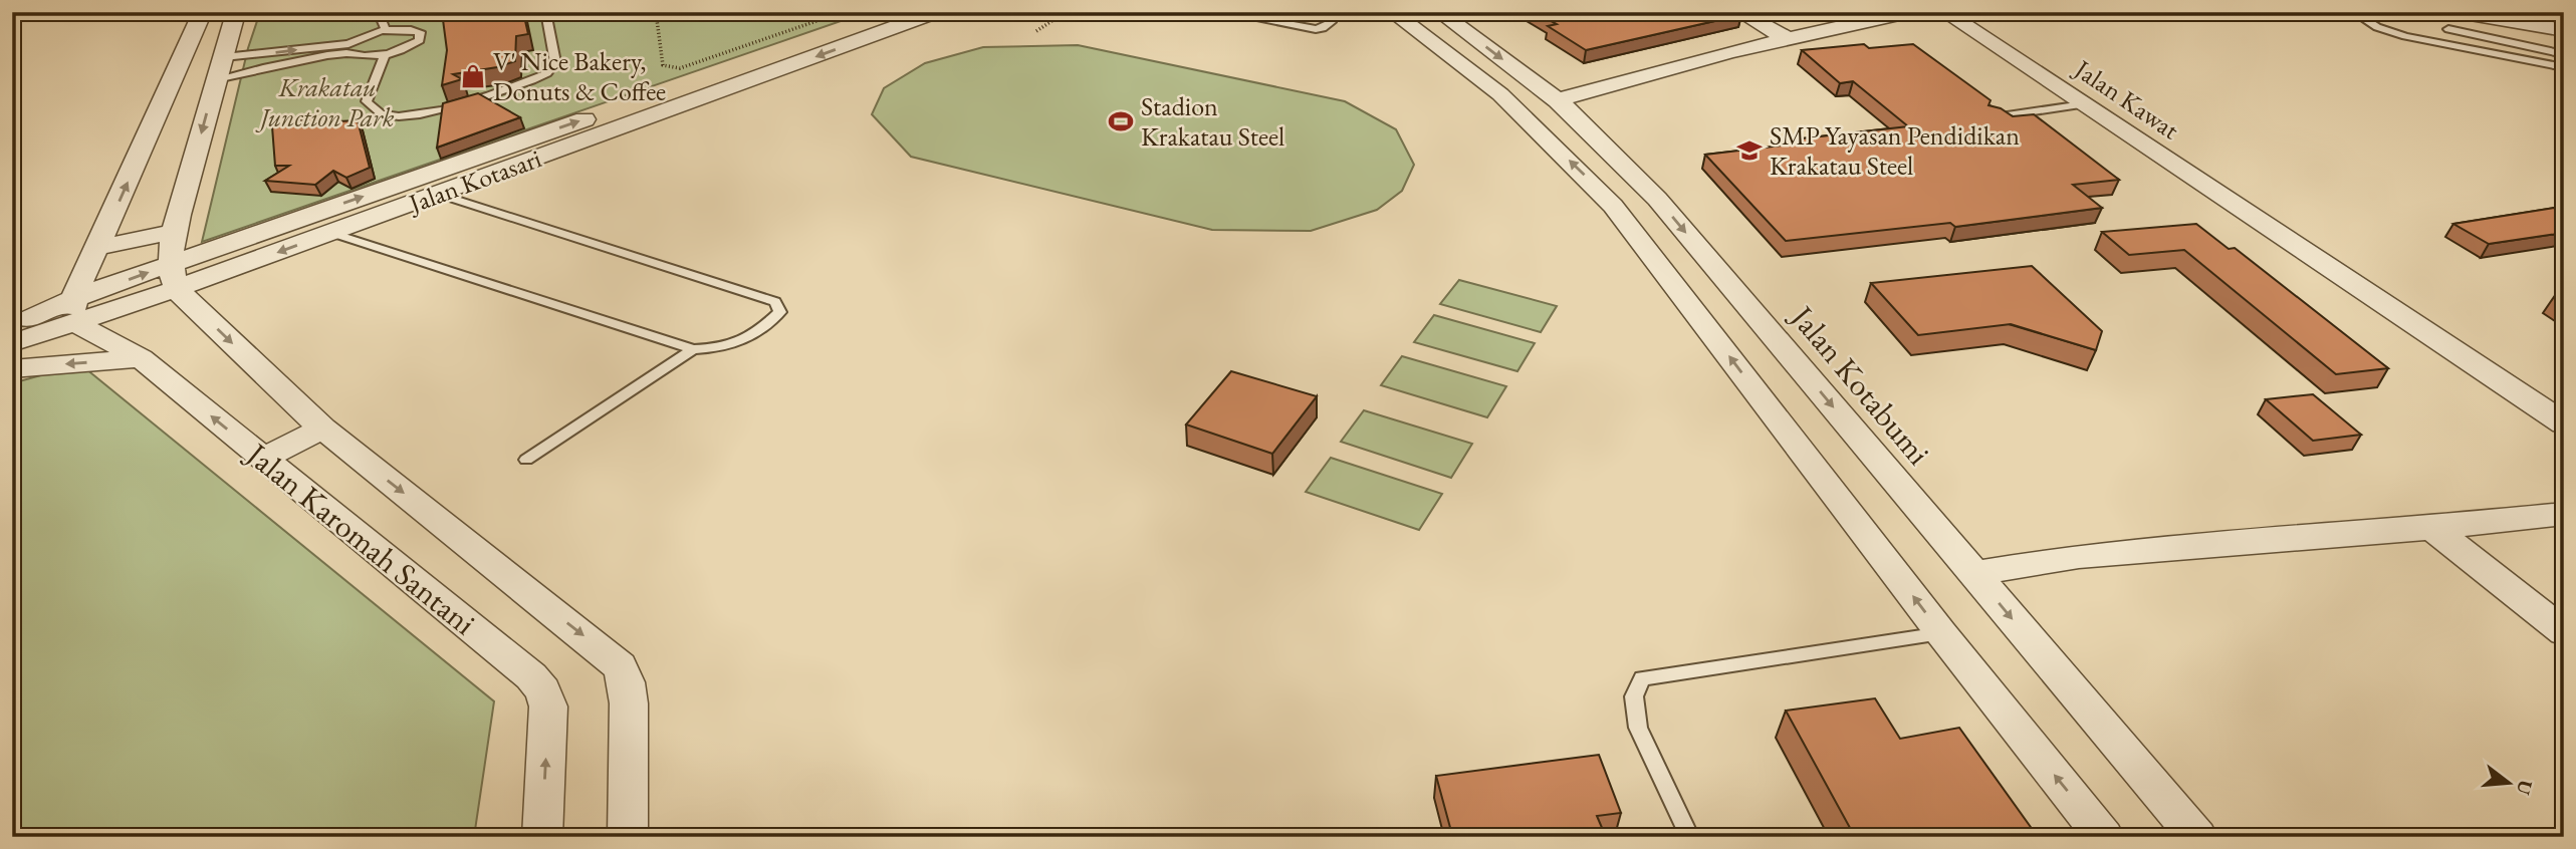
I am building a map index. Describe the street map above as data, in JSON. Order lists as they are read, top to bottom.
{
  "streets": {
    "street": [
      "Jalan Kawat",
      "Jalan Kotasari",
      "Jalan Kotabumi",
      "Jalan Karomah Santani"
    ]
  },
  "crossings": [
    ["Jalan Kotasari", "Jalan Karomah Santani"]
  ],
  "parks": ["Krakatau Junction Park"],
  "places": {
    "shop": ["V' Nice Bakery, Donuts & Coffee"],
    "sports": ["Stadion Krakatau Steel"],
    "school or university": ["SMP Yayasan Pendidikan Krakatau Steel"]
  },
  "north": "right"
}
